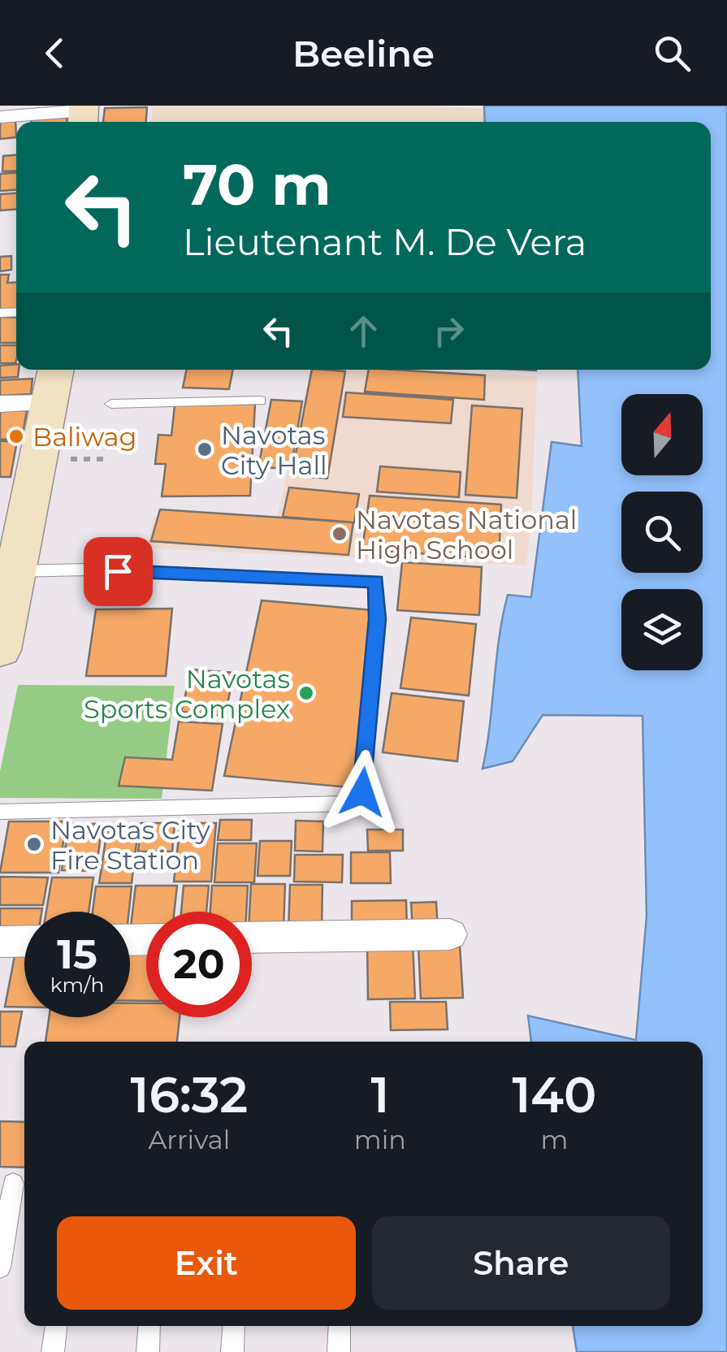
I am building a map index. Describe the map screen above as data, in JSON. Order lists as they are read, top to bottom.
{
  "places": [
    "Baliwag",
    "Navotas City Hall",
    "Navotas National High School",
    "Navotas Sports Complex",
    "Navotas City Fire Station"
  ],
  "north": "top",
  "page": {
    "header": "Beeline",
    "turn": ["70 m", "Lieutenant M. De Vera"],
    "speed": "15 km/h",
    "limit": "20",
    "eta": [
      "16:32",
      "Arrival",
      "1",
      "min",
      "140",
      "m"
    ],
    "buttons": ["Exit", "Share"]
  }
}
